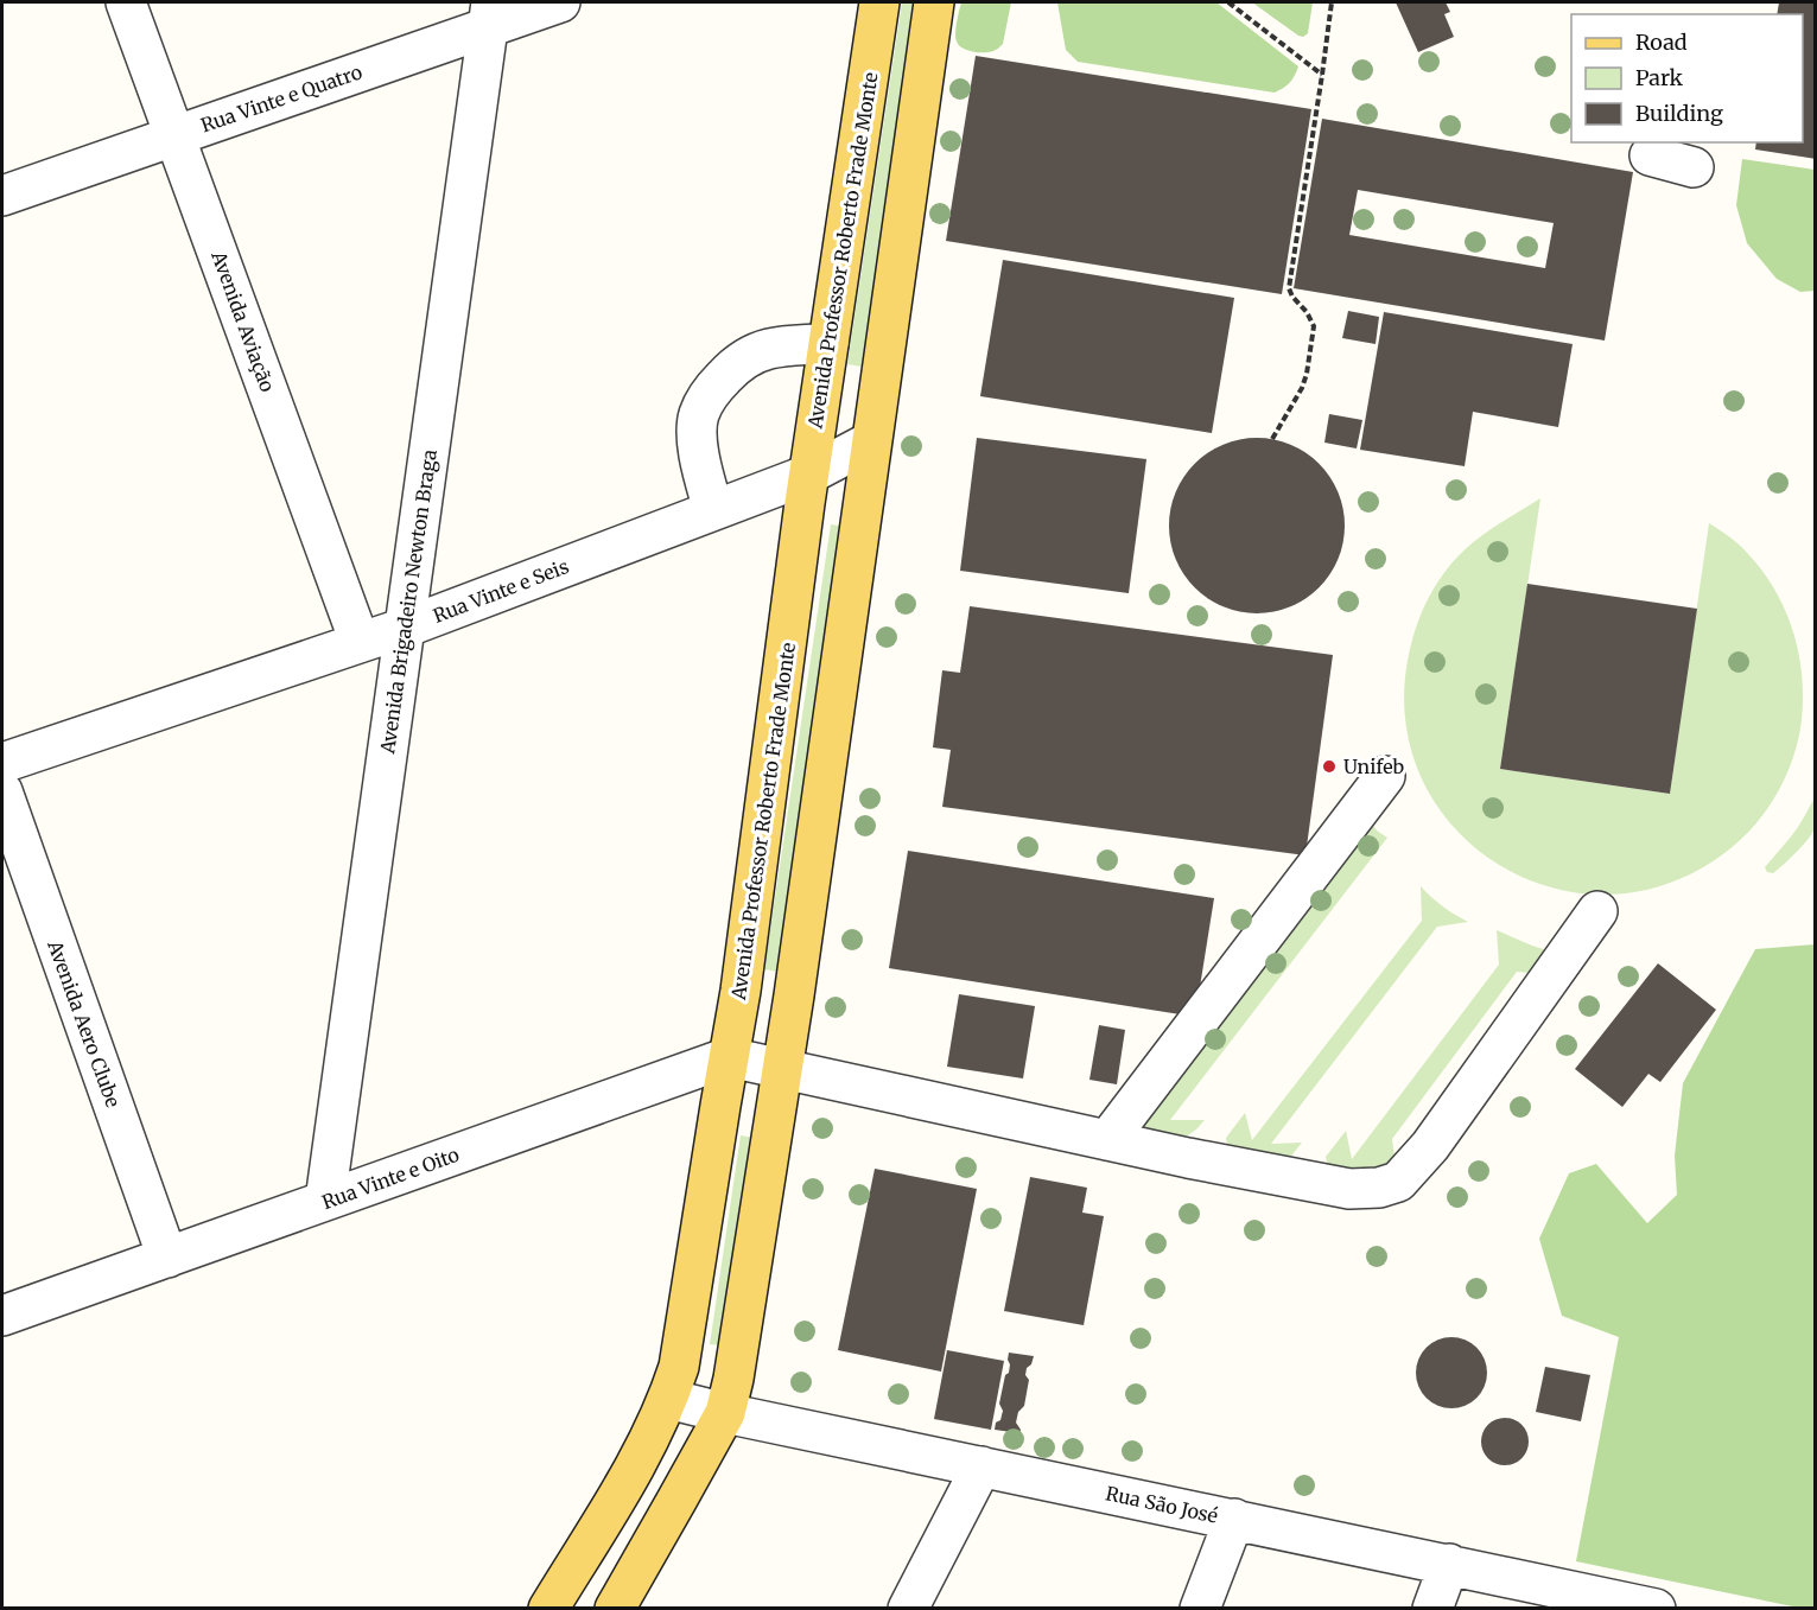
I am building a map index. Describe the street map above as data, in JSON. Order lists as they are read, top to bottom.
{
  "streets": {
    "main road": ["Avenida Professor Roberto Frade Monte"],
    "street": [
      "Rua Vinte e Quatro",
      "Avenida Aviação",
      "Rua Vinte e Seis",
      "Avenida Brigadeiro Newton Braga",
      "Avenida Aero Clube",
      "Rua Vinte e Oito",
      "Rua São José"
    ]
  },
  "crossings": [
    ["Rua Vinte e Quatro", "Avenida Aviação"],
    ["Rua Vinte e Quatro", "Avenida Brigadeiro Newton Braga"],
    ["Avenida Professor Roberto Frade Monte", "Rua Vinte e Seis"],
    ["Avenida Professor Roberto Frade Monte", "Rua Vinte e Oito"],
    ["Avenida Professor Roberto Frade Monte", "Rua São José"],
    ["Avenida Aviação", "Rua Vinte e Seis"],
    ["Rua Vinte e Seis", "Avenida Brigadeiro Newton Braga"],
    ["Avenida Brigadeiro Newton Braga", "Rua Vinte e Oito"],
    ["Avenida Aero Clube", "Rua Vinte e Oito"]
  ],
  "places": ["Unifeb"],
  "legend": ["Road", "Park", "Building"]
}
